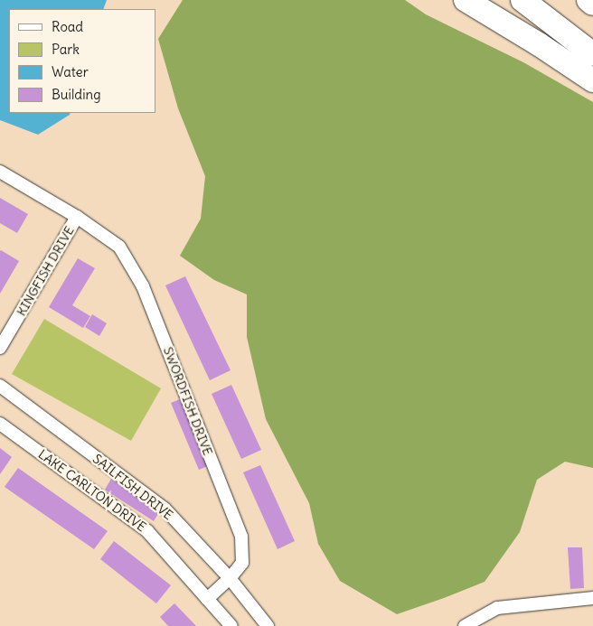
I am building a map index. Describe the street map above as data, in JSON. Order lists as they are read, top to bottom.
{
  "streets": {
    "street": [
      "KINGFISH DRIVE",
      "SWORDFISH DRIVE",
      "SAILFISH DRIVE",
      "LAKE CARLTON DRIVE"
    ]
  },
  "crossings": [
    ["KINGFISH DRIVE", "SWORDFISH DRIVE"],
    ["SWORDFISH DRIVE", "SAILFISH DRIVE"],
    ["SWORDFISH DRIVE", "LAKE CARLTON DRIVE"]
  ],
  "legend": [
    "Road",
    "Park",
    "Water",
    "Building"
  ]
}
